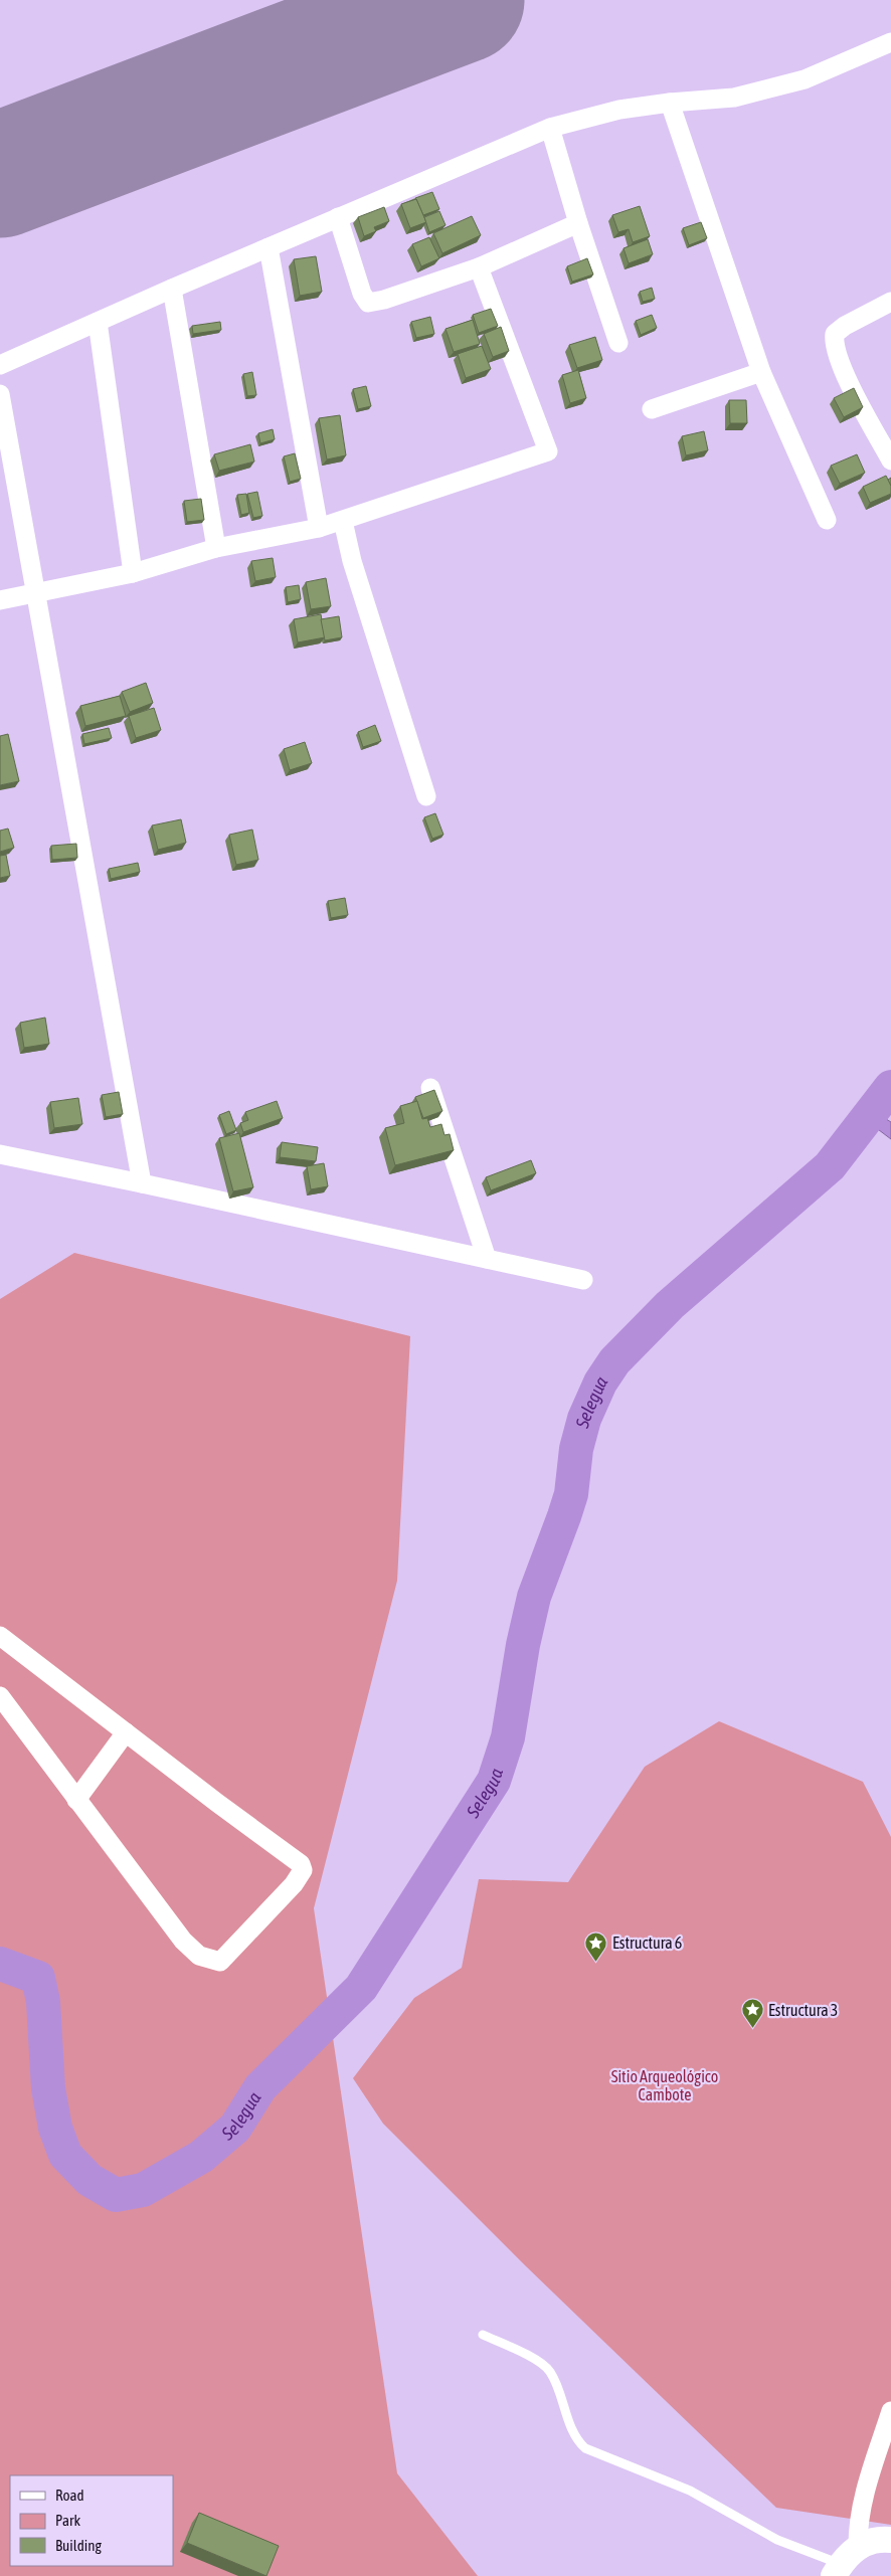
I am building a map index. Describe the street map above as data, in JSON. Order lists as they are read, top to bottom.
{
  "water": ["Selegua"],
  "parks": ["Sitio Arqueológico Cambote"],
  "places": {
    "place": ["Estructura 6", "Estructura 3"]
  },
  "legend": ["Road", "Park", "Building"]
}
